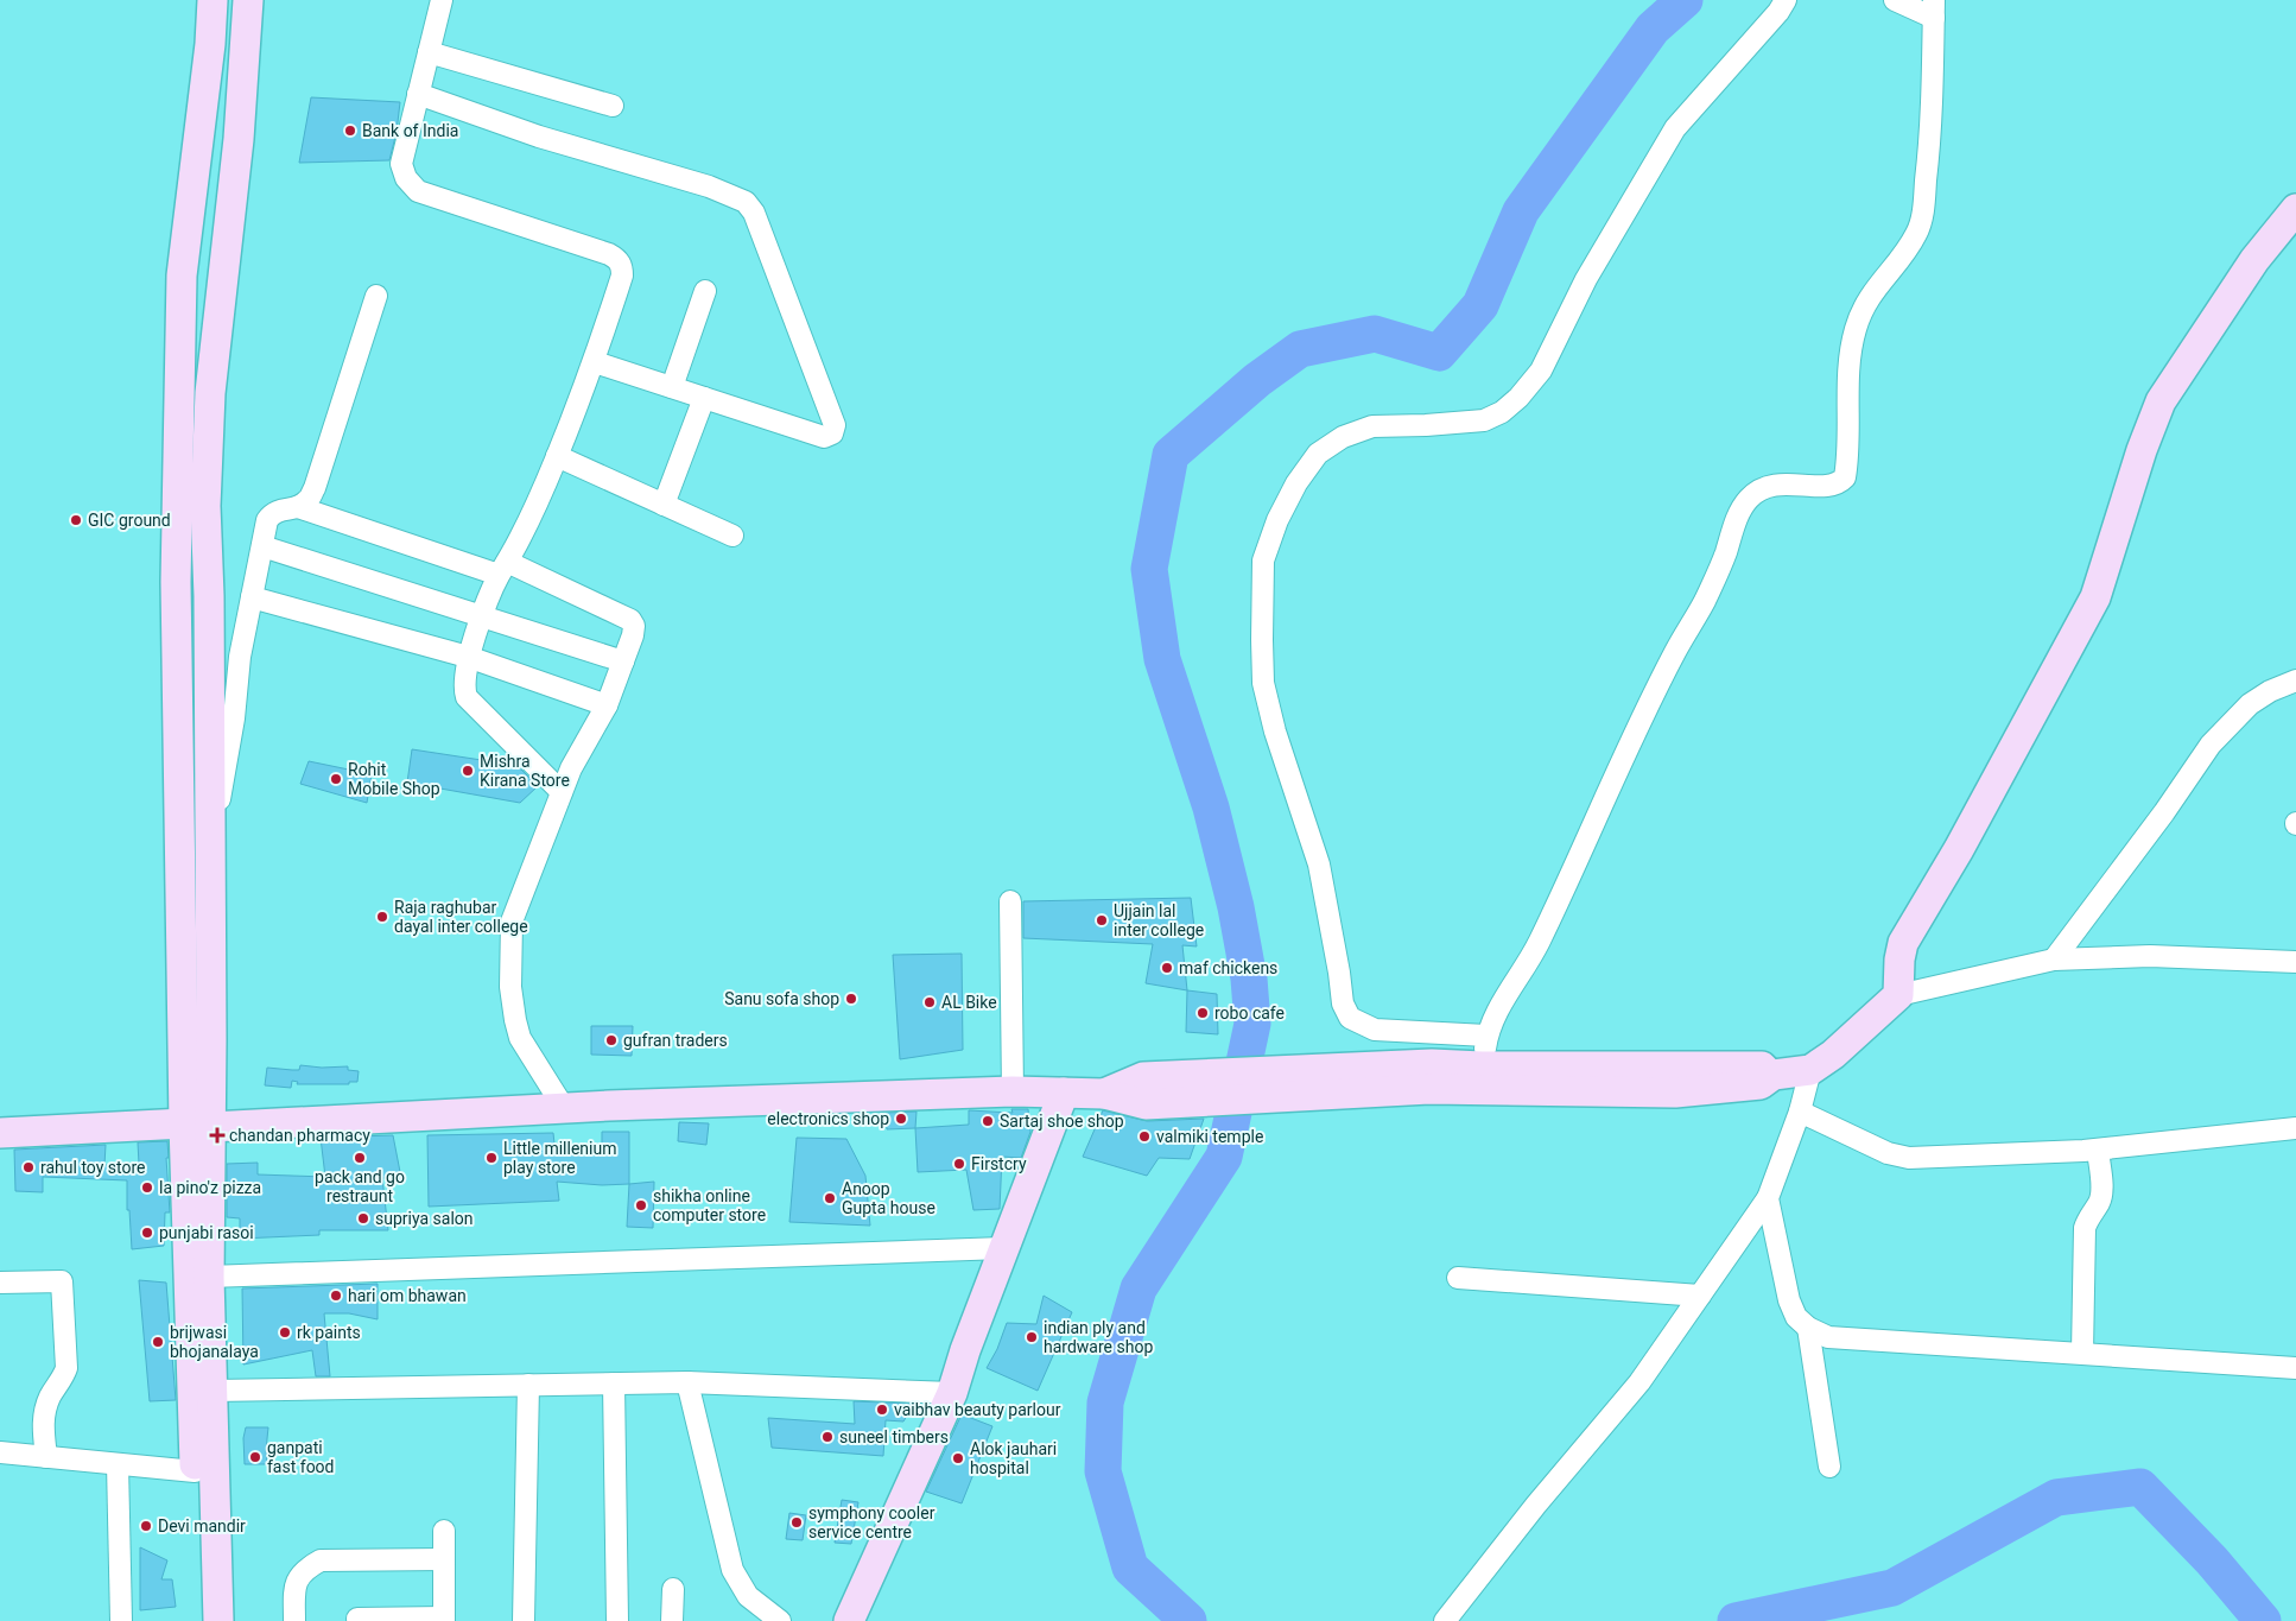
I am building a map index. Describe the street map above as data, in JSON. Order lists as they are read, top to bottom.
{
  "places": {
    "other": [
      "Bank of India",
      "GIC ground",
      "Mishra Kirana Store",
      "Rohit Mobile Shop",
      "Raja raghubar dayal inter college",
      "Ujjain lal inter college",
      "maf chickens",
      "Sanu sofa shop",
      "AL Bike",
      "robo cafe",
      "gufran traders",
      "electronics shop",
      "Sartaj shoe shop",
      "valmiki temple",
      "pack and go restraunt",
      "Little millenium play store",
      "Firstcry",
      "rahul toy store",
      "la pino'z pizza",
      "Anoop Gupta house",
      "shikha online computer store",
      "supriya salon",
      "punjabi rasoi",
      "hari om bhawan",
      "rk paints",
      "indian ply and hardware shop",
      "brijwasi bhojanalaya",
      "vaibhav beauty parlour",
      "suneel timbers",
      "ganpati fast food",
      "Alok jauhari hospital",
      "symphony cooler service centre",
      "Devi mandir"
    ],
    "health": ["chandan pharmacy"]
  }
}
